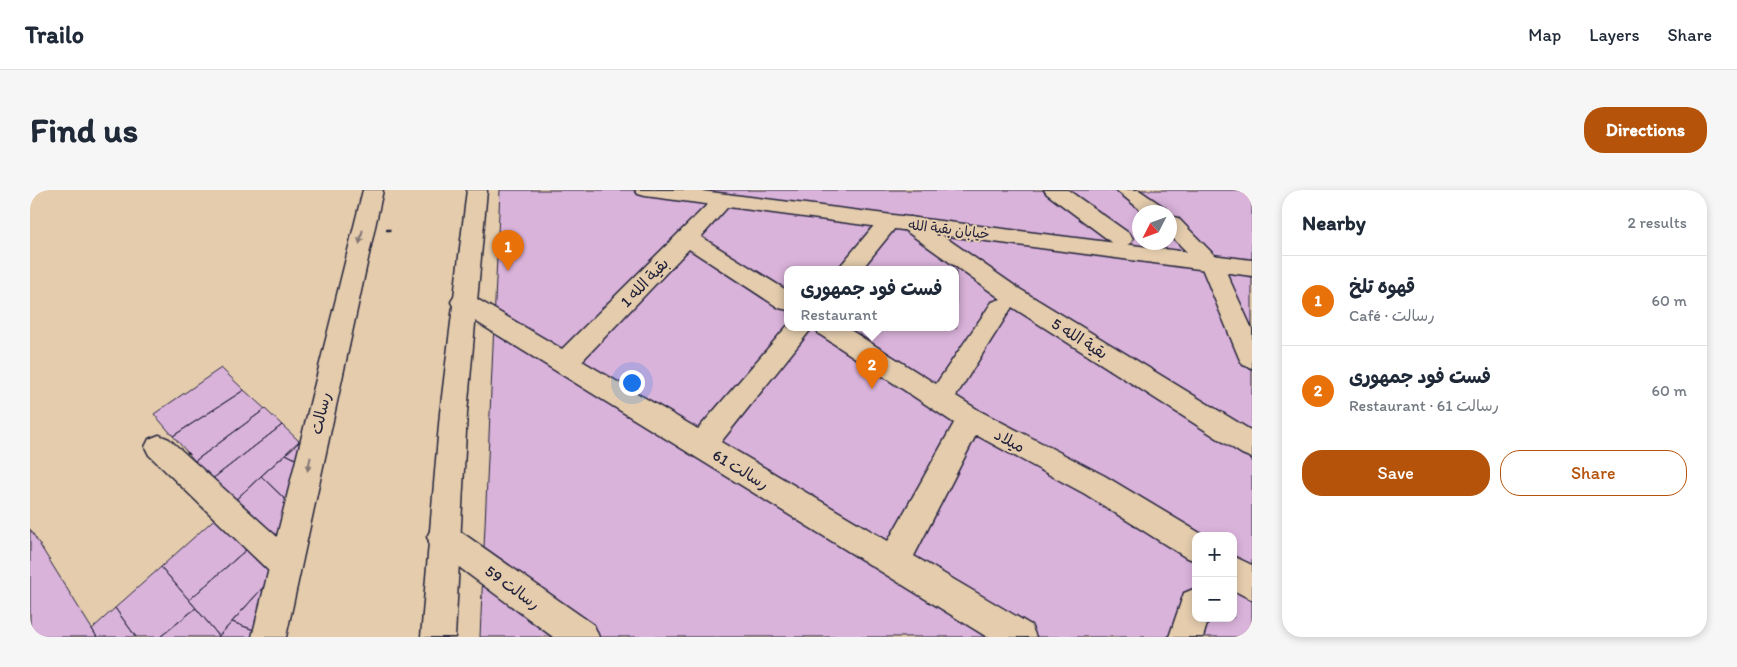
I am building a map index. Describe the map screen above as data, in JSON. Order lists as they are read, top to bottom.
{
  "streets": {
    "main road": [
      "خیابان بقیة الله",
      "بقیة الله 1",
      "بقیة الله 5",
      "رسالت",
      "میلاد",
      "رسالت 61",
      "رسالت 59"
    ]
  },
  "crossings": [
    ["خیابان بقیة الله", "بقیة الله 1"],
    ["خیابان بقیة الله", "بقیة الله 5"],
    ["بقیة الله 1", "رسالت 61"]
  ],
  "north": "bottom left",
  "page": {
    "header": "Trailo",
    "nav": ["Map", "Layers", "Share"],
    "buttons": [
      "Directions",
      ["Save", "Share"]
    ],
    "title": "Find us",
    "heading": ["Nearby", "2 results"],
    "pins": ["1", "2"],
    "list": [
      {
        "mark": "1",
        "name": "قهوه تلخ",
        "note": "Café · رسالت",
        "value": "60 m"
      },
      {
        "mark": "2",
        "name": "فست فود جمهوری",
        "note": "Restaurant · رسالت 61",
        "value": "60 m"
      }
    ],
    "popup": ["فست فود جمهوری", "Restaurant"],
    "map_buttons": ["+", "−"]
  }
}
